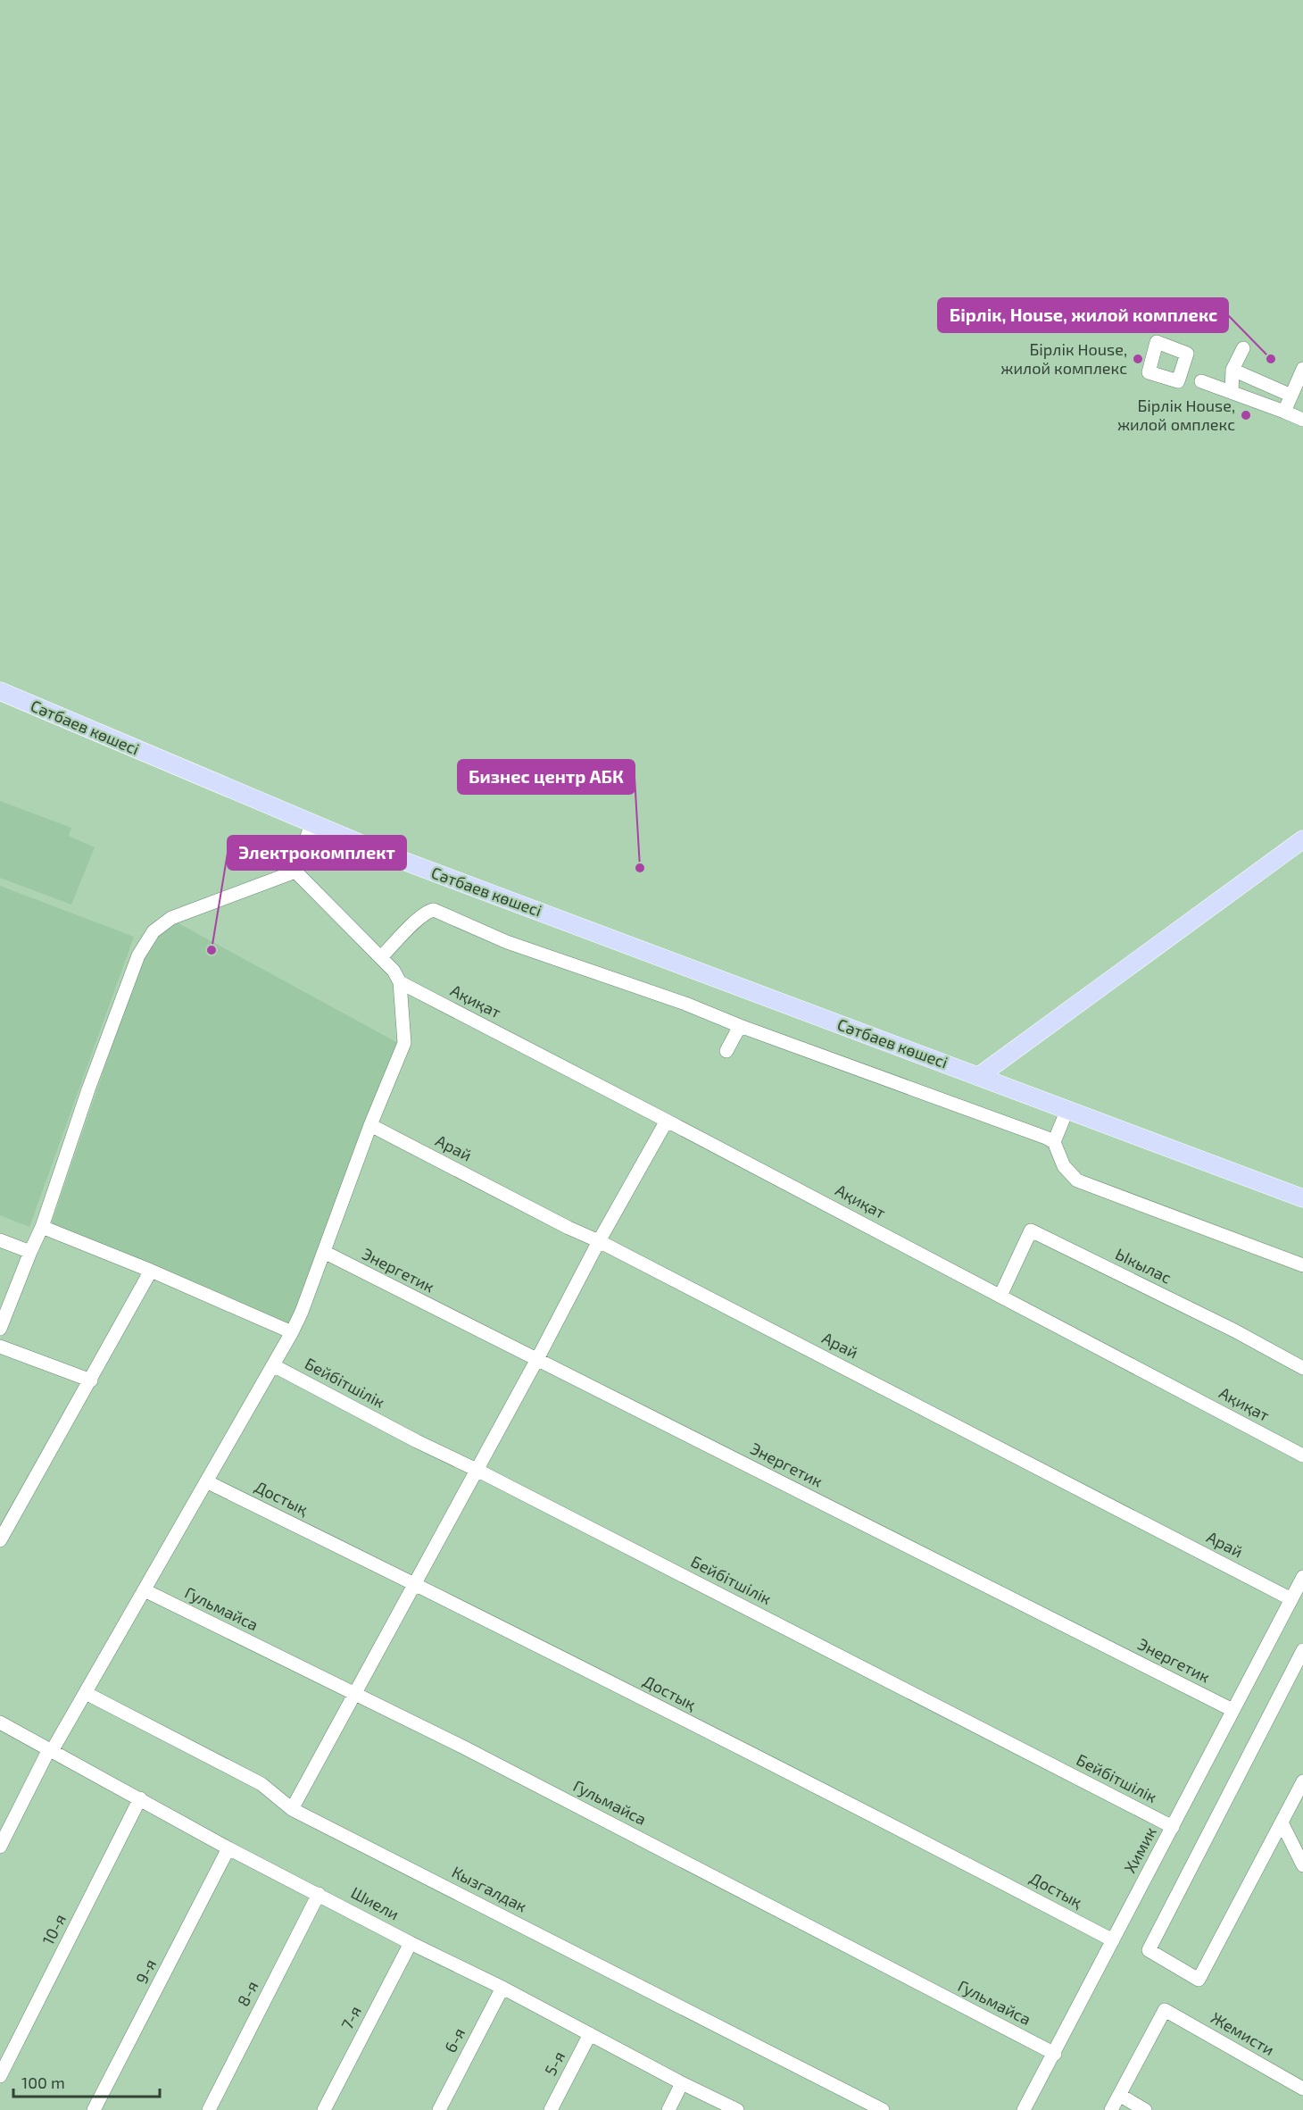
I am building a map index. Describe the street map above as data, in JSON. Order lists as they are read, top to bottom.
{
  "streets": {
    "main road": ["Сәтбаев көшесі"],
    "street": [
      "Ақиқат",
      "Арай",
      "Ыкылас",
      "Энергетик",
      "Бейбітшілік",
      "Достық",
      "Гульмайса",
      "Химик",
      "Кызгалдак",
      "Шиели",
      "10-я",
      "9-я",
      "8-я",
      "7-я",
      "Жемисти",
      "6-я",
      "5-я"
    ]
  },
  "crossings": [
    ["Ақиқат", "Ыкылас"],
    ["Арай", "Химик"],
    ["Энергетик", "Химик"],
    ["Бейбітшілік", "Химик"],
    ["Достық", "Химик"],
    ["Гульмайса", "Химик"],
    ["Шиели", "10-я"],
    ["Шиели", "9-я"],
    ["Шиели", "8-я"],
    ["Шиели", "7-я"],
    ["Шиели", "6-я"],
    ["Шиели", "5-я"]
  ],
  "places": [
    "Бірлік House, жилой комплекс",
    "Бірлік, House, жилой комплекс",
    "Бірлік House, жилой омплекс",
    "Бизнес центр АБК",
    "Электрокомплект"
  ],
  "scale_bar": "100 m"
}
